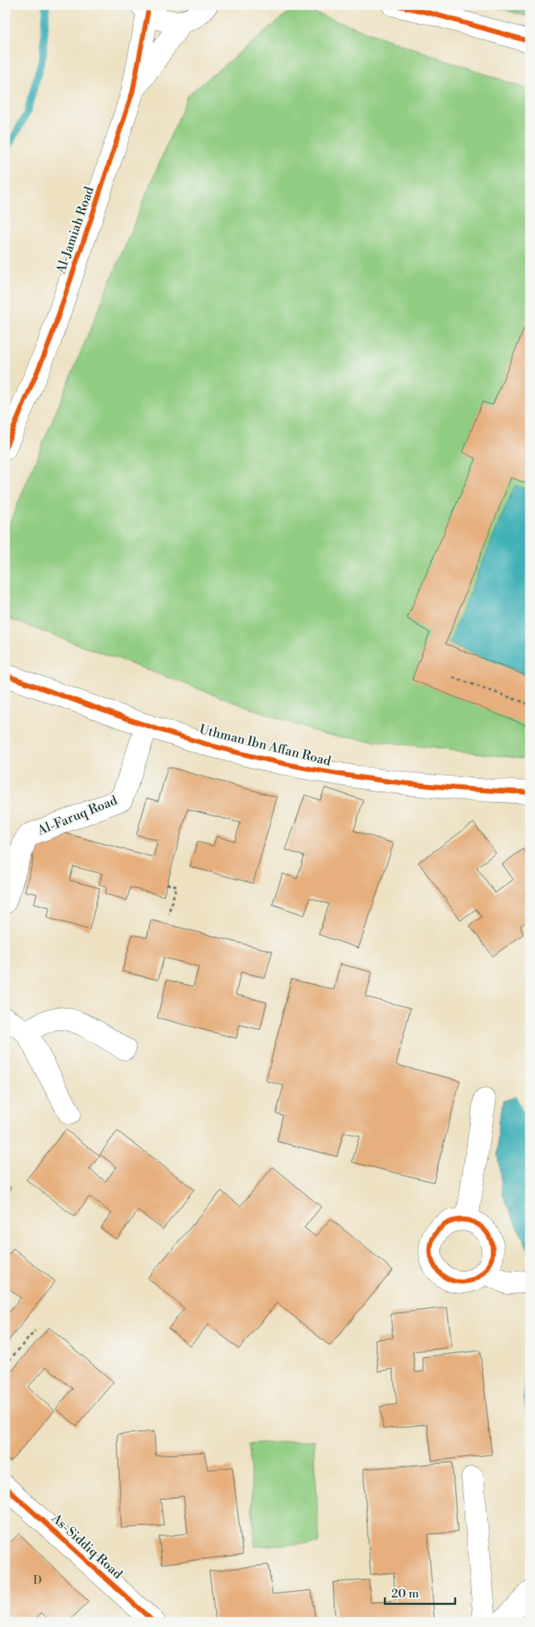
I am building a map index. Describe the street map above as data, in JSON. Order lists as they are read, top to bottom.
{
  "streets": {
    "street": [
      "Al-Jamiah Road",
      "Uthman Ibn Affan Road",
      "Al-Faruq Road",
      "As-Siddiq Road"
    ]
  },
  "crossings": [
    ["Uthman Ibn Affan Road", "Al-Faruq Road"]
  ],
  "house_numbers": ["D"],
  "scale_bar": "20 m"
}
